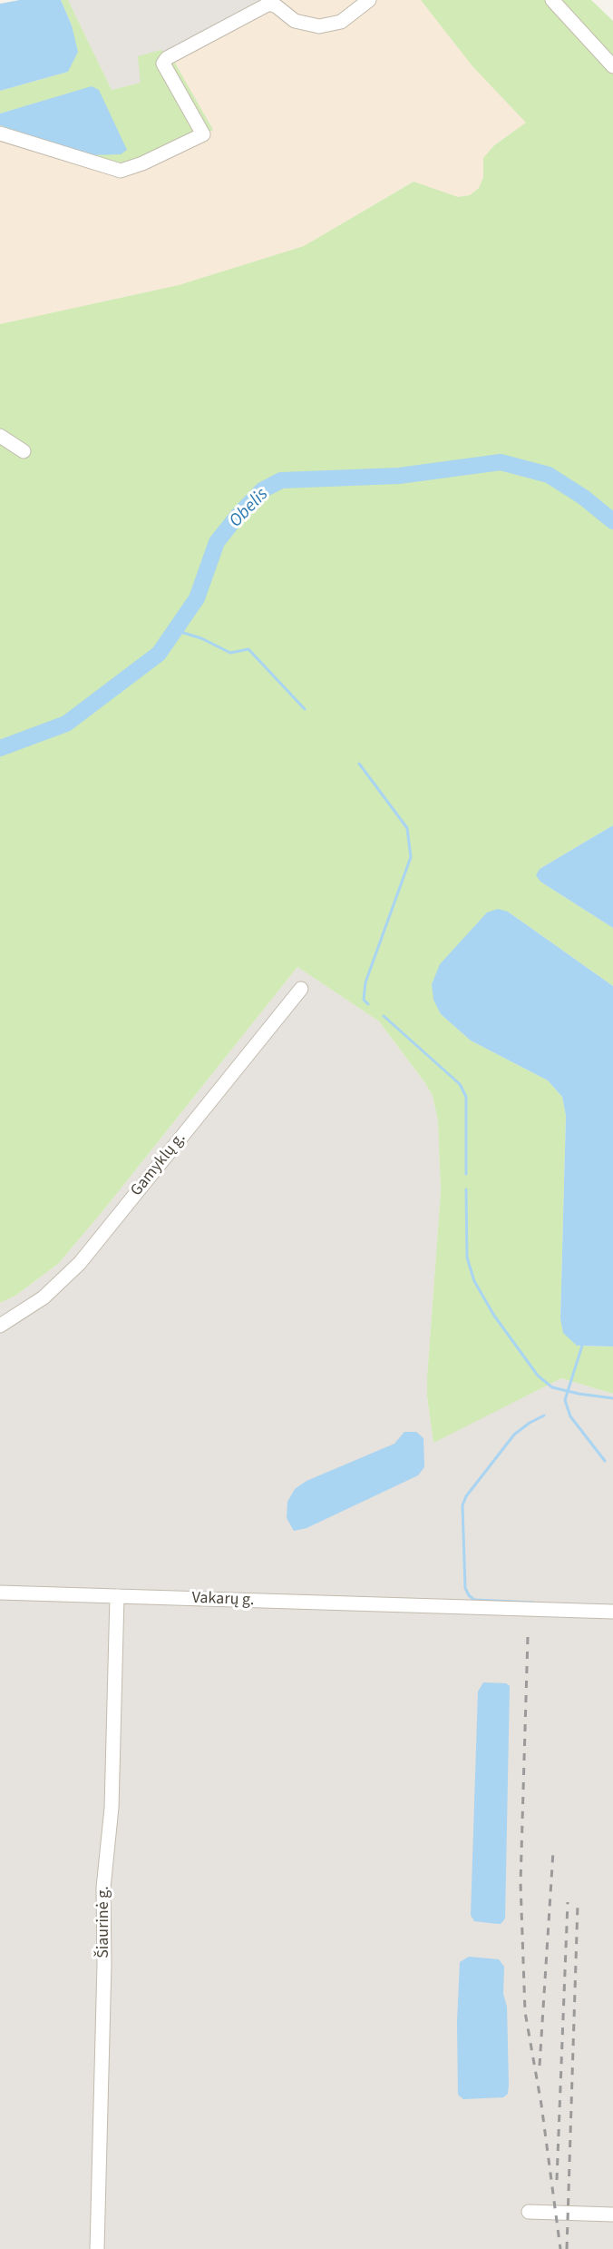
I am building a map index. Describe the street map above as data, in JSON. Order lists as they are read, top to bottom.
{
  "streets": {
    "street": ["Gamyklų g.", "Vakarų g.", "Šiaurinė g."]
  },
  "crossings": [
    ["Vakarų g.", "Šiaurinė g."]
  ],
  "water": ["Obelis"]
}
